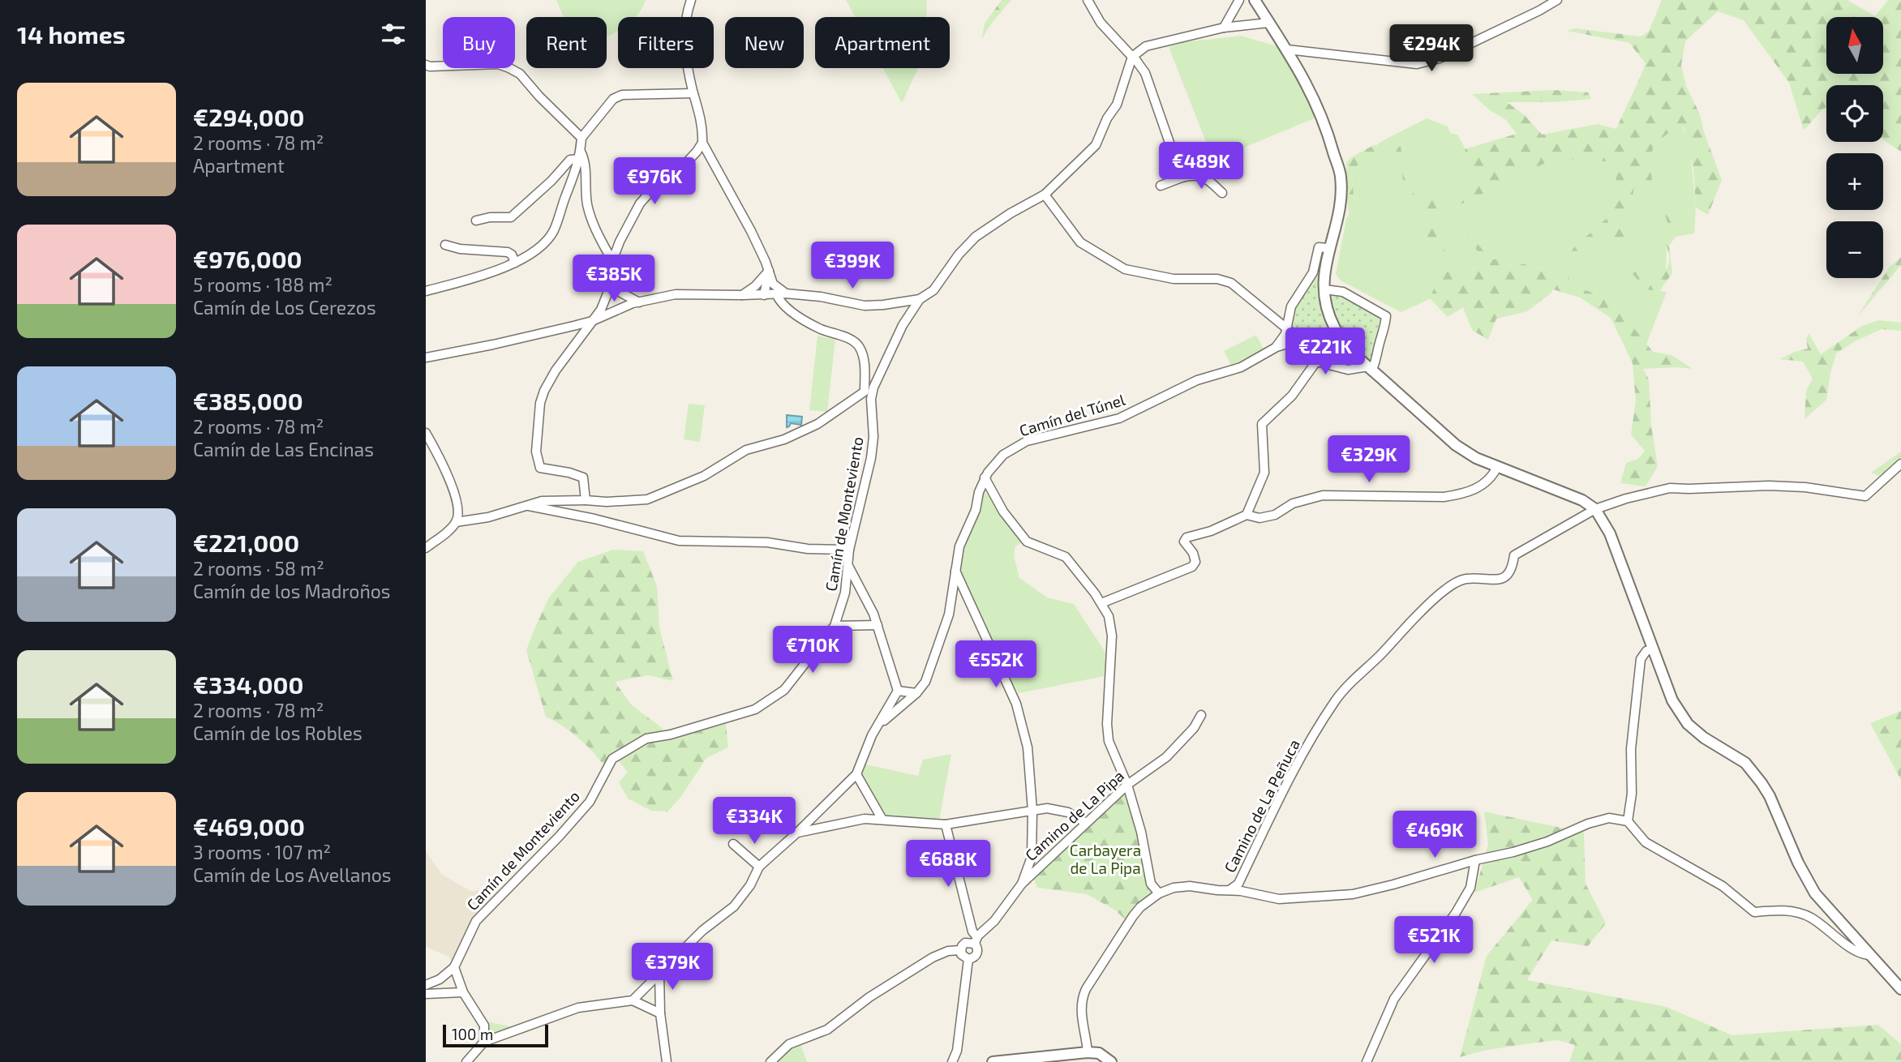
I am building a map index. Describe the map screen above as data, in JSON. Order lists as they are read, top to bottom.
{
  "streets": {
    "street": [
      "Camín del Túnel",
      "Camín de Monteviento",
      "Camino de La Peñuca",
      "Camino de La Pipa"
    ]
  },
  "parks": ["Carbayera de La Pipa"],
  "scale_bar": "100 m",
  "north": "top",
  "page": {
    "heading": "14 homes",
    "map_buttons": ["+", "−"],
    "chip": [
      "Buy",
      "Rent",
      "Filters",
      "New",
      "Apartment"
    ],
    "price": [
      "€294K",
      "€489K",
      "€976K",
      "€399K",
      "€385K",
      "€221K",
      "€329K",
      "€710K",
      "€552K",
      "€334K",
      "€469K",
      "€688K",
      "€521K",
      "€379K"
    ],
    "list": [
      {
        "name": "€294,000",
        "note": "2 rooms · 78 m² · Apartment"
      },
      {
        "name": "€976,000",
        "note": "5 rooms · 188 m² · Camín de Los Cerezos"
      },
      {
        "name": "€385,000",
        "note": "2 rooms · 78 m² · Camín de Las Encinas"
      },
      {
        "name": "€221,000",
        "note": "2 rooms · 58 m² · Camín de los Madroños"
      },
      {
        "name": "€334,000",
        "note": "2 rooms · 78 m² · Camín de los Robles"
      },
      {
        "name": "€469,000",
        "note": "3 rooms · 107 m² · Camín de Los Avellanos"
      }
    ],
    "scale": "100 m"
  }
}
